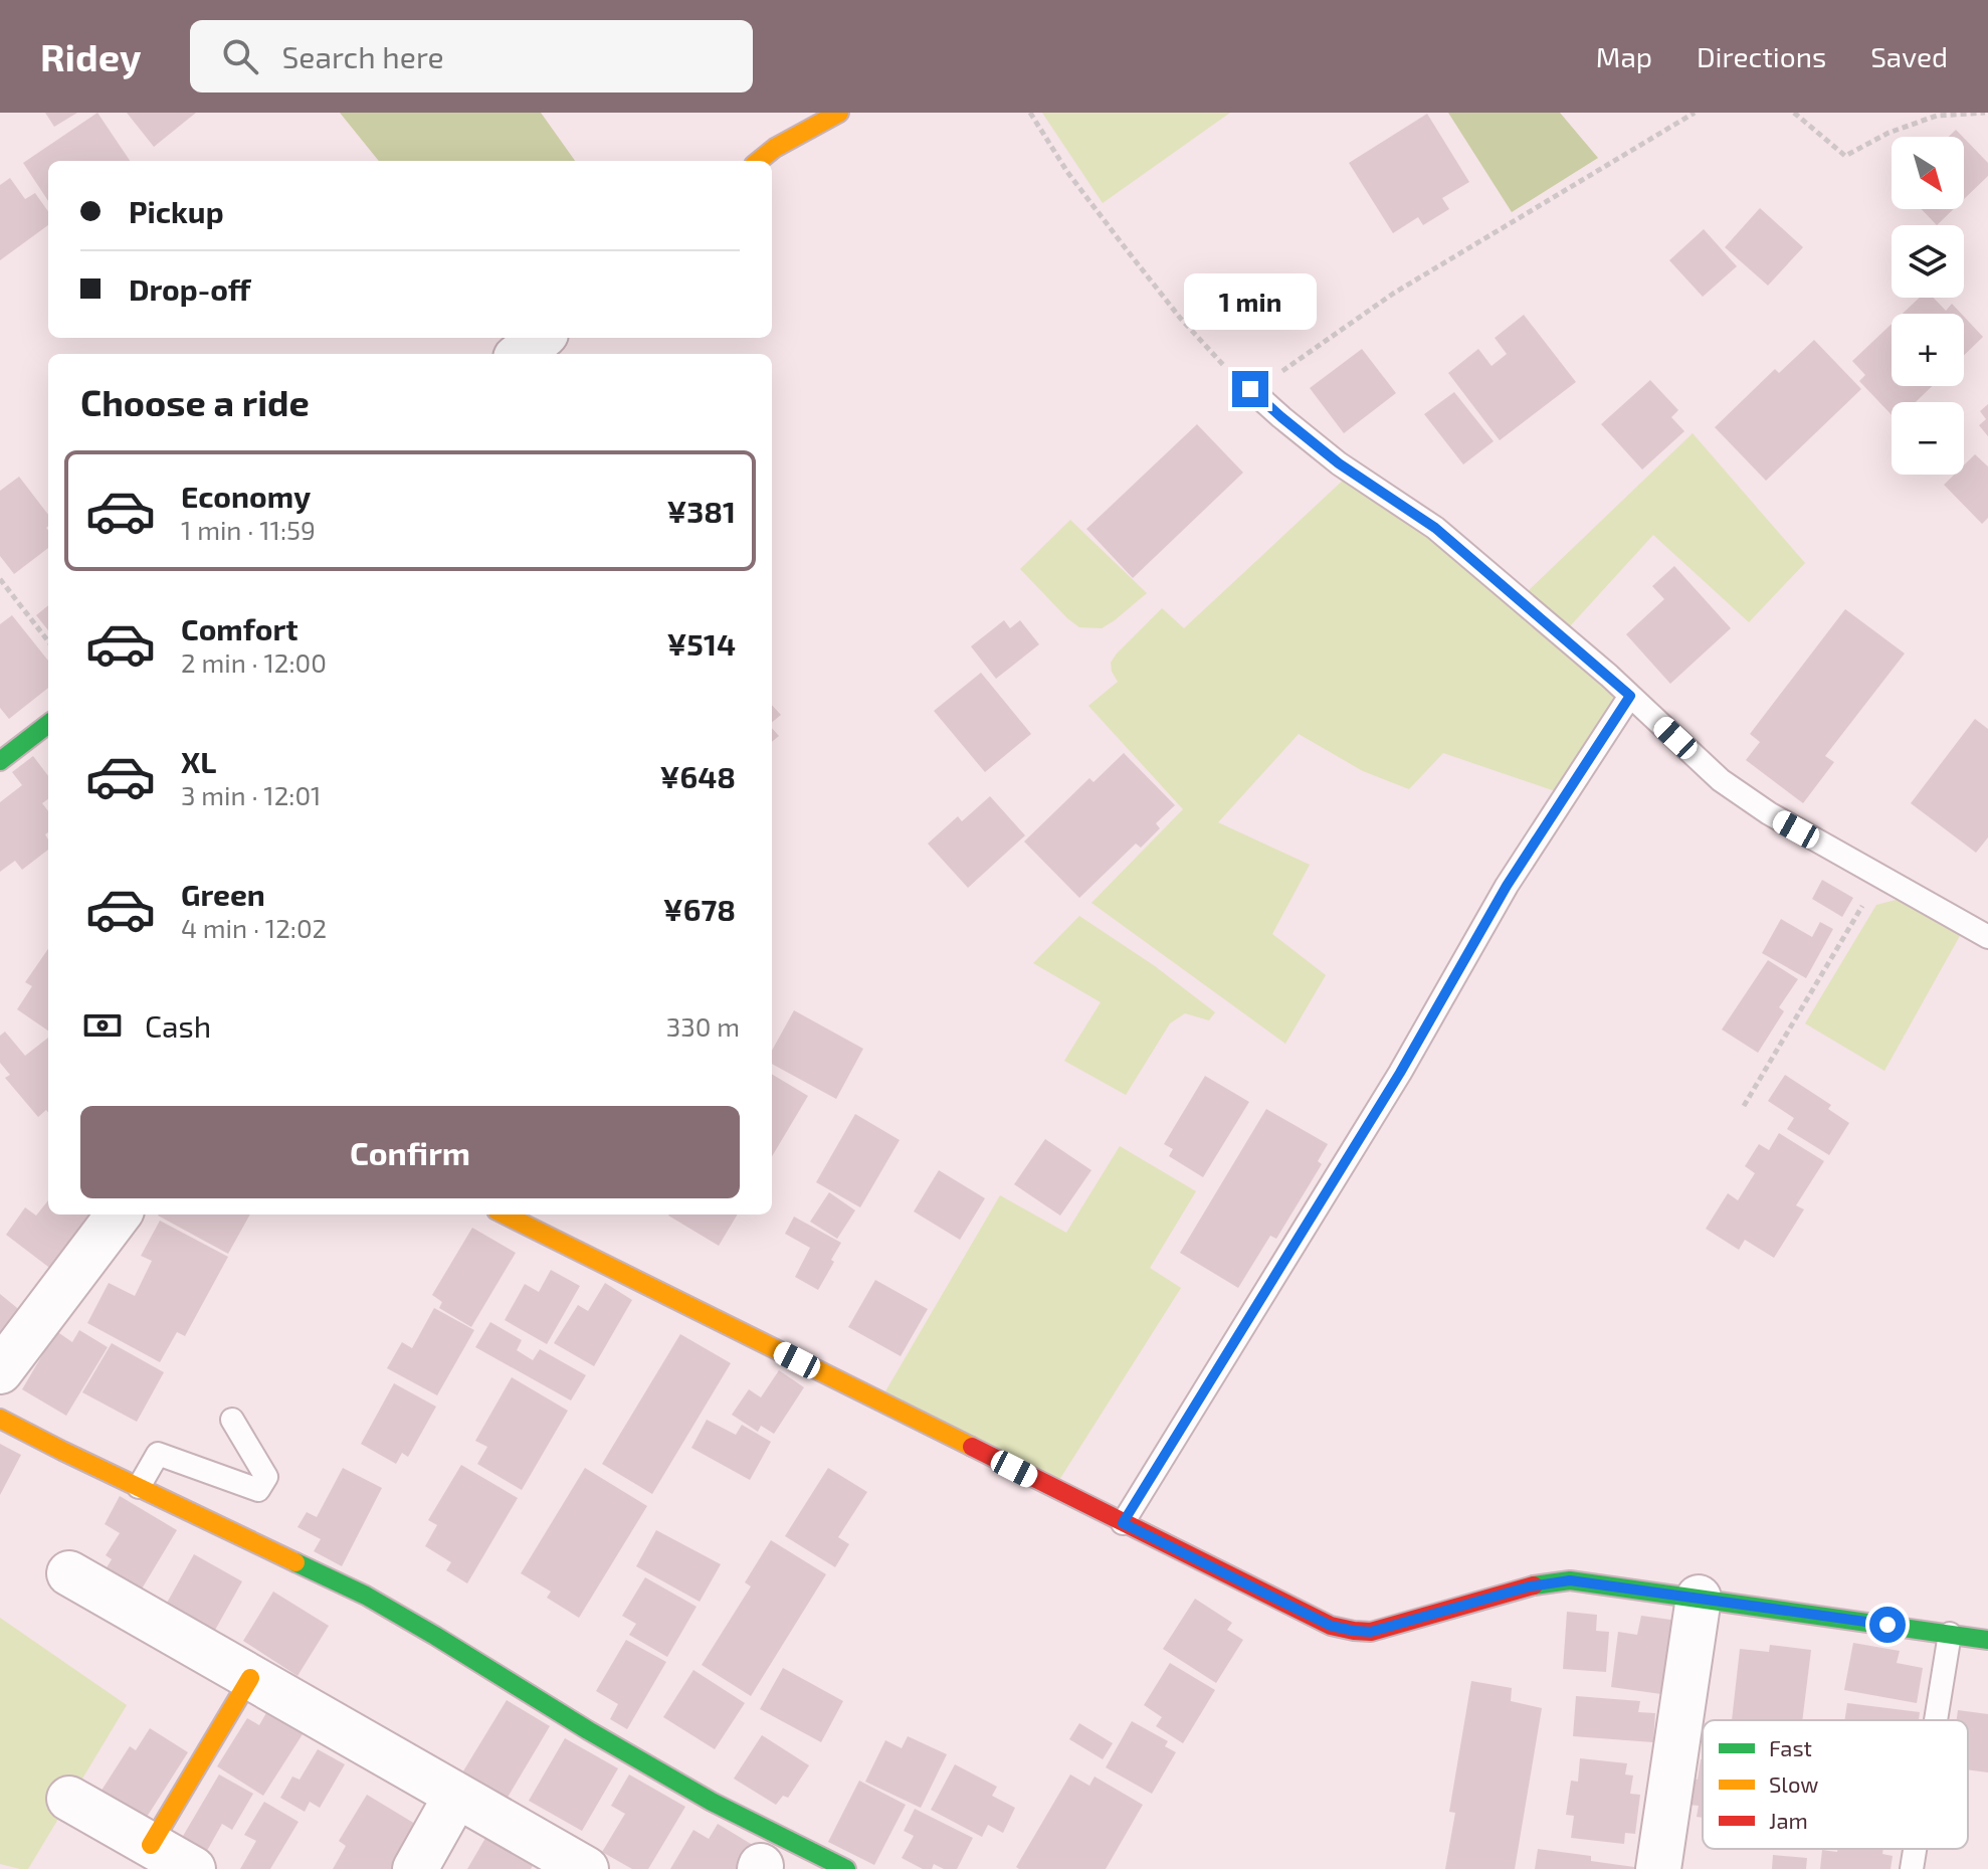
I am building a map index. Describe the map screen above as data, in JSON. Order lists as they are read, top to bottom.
{
  "legend": ["Fast", "Slow", "Jam"],
  "north": "bottom right",
  "page": {
    "header": "Ridey",
    "search": "Search here",
    "nav": ["Map", "Directions", "Saved"],
    "map_buttons": ["+", "−"],
    "banner": ["Pickup", "Drop-off"],
    "bubble": "1 min",
    "heading": "Choose a ride",
    "list": [
      {
        "name": "Economy",
        "note": "1 min · 11:59",
        "value": "¥381"
      },
      {
        "name": "Comfort",
        "note": "2 min · 12:00",
        "value": "¥514"
      },
      {
        "name": "XL",
        "note": "3 min · 12:01",
        "value": "¥648"
      },
      {
        "name": "Green",
        "note": "4 min · 12:02",
        "value": "¥678"
      }
    ],
    "pay": ["Cash", "330 m"],
    "buttons": "Confirm"
  }
}
